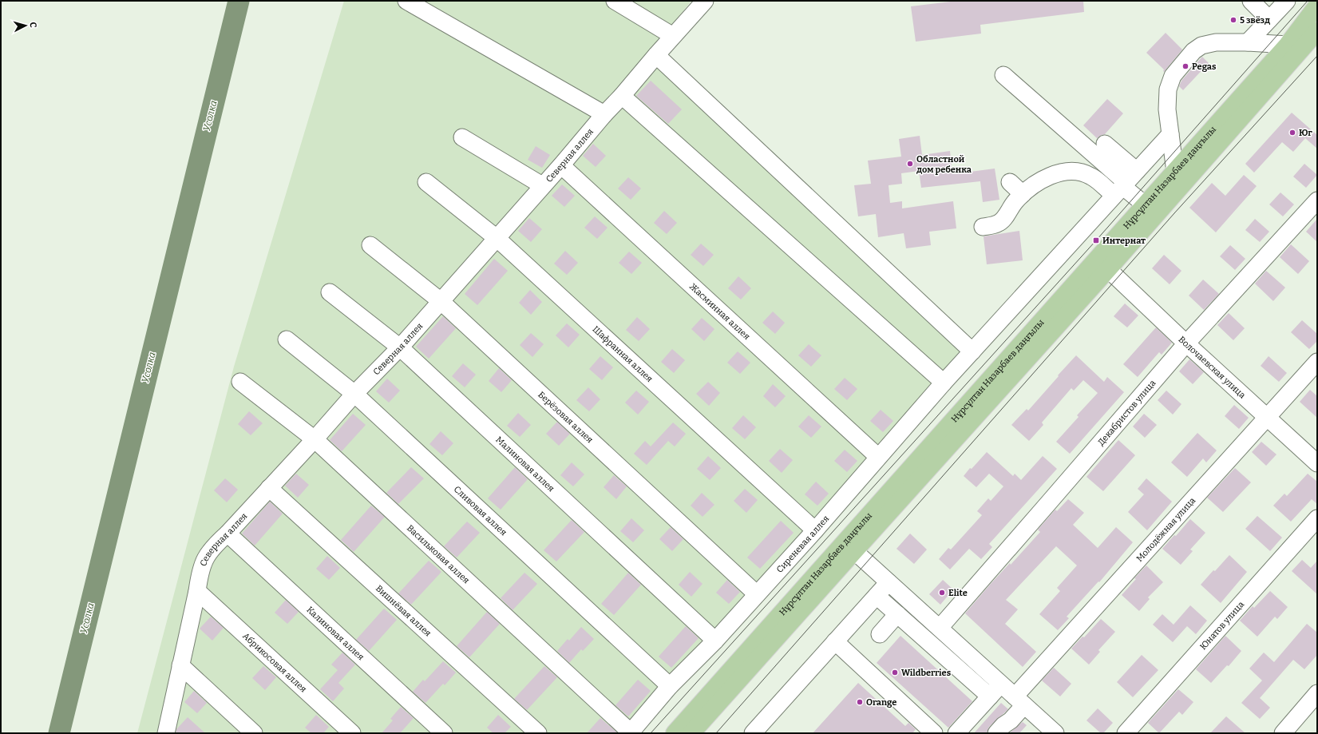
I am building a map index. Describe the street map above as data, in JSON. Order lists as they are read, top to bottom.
{
  "streets": {
    "main road": ["Нұрсұлтан Назарбаев даңғылы"],
    "street": [
      "Северная аллея",
      "Жасминная аллея",
      "Шафранная аллея",
      "Волочаевская улица",
      "Декабристов улица",
      "Берёзовая аллея",
      "Малиновая аллея",
      "Сливовая аллея",
      "Молодёжная улица",
      "Сиреневая аллея",
      "Васильковая аллея",
      "Вишнёвая аллея",
      "Юнатов улица",
      "Калиновая аллея",
      "Абрикосовая аллея"
    ]
  },
  "crossings": [
    ["Северная аллея", "Жасминная аллея"],
    ["Северная аллея", "Шафранная аллея"],
    ["Северная аллея", "Берёзовая аллея"],
    ["Северная аллея", "Малиновая аллея"],
    ["Северная аллея", "Сливовая аллея"],
    ["Северная аллея", "Васильковая аллея"],
    ["Северная аллея", "Вишнёвая аллея"],
    ["Северная аллея", "Калиновая аллея"],
    ["Северная аллея", "Абрикосовая аллея"],
    ["Нұрсұлтан Назарбаев даңғылы", "Волочаевская улица"],
    ["Жасминная аллея", "Сиреневая аллея"],
    ["Шафранная аллея", "Сиреневая аллея"],
    ["Волочаевская улица", "Декабристов улица"],
    ["Волочаевская улица", "Молодёжная улица"],
    ["Берёзовая аллея", "Сиреневая аллея"],
    ["Малиновая аллея", "Сиреневая аллея"],
    ["Сливовая аллея", "Сиреневая аллея"],
    ["Сиреневая аллея", "Васильковая аллея"]
  ],
  "water": ["Усолка"],
  "places": {
    "other": [
      "5 звёзд",
      "Pegas",
      "Юг",
      "Областной дом ребенка",
      "Elite",
      "Wildberries",
      "Orange"
    ],
    "transit": ["Интернат"]
  },
  "north": "right"
}
